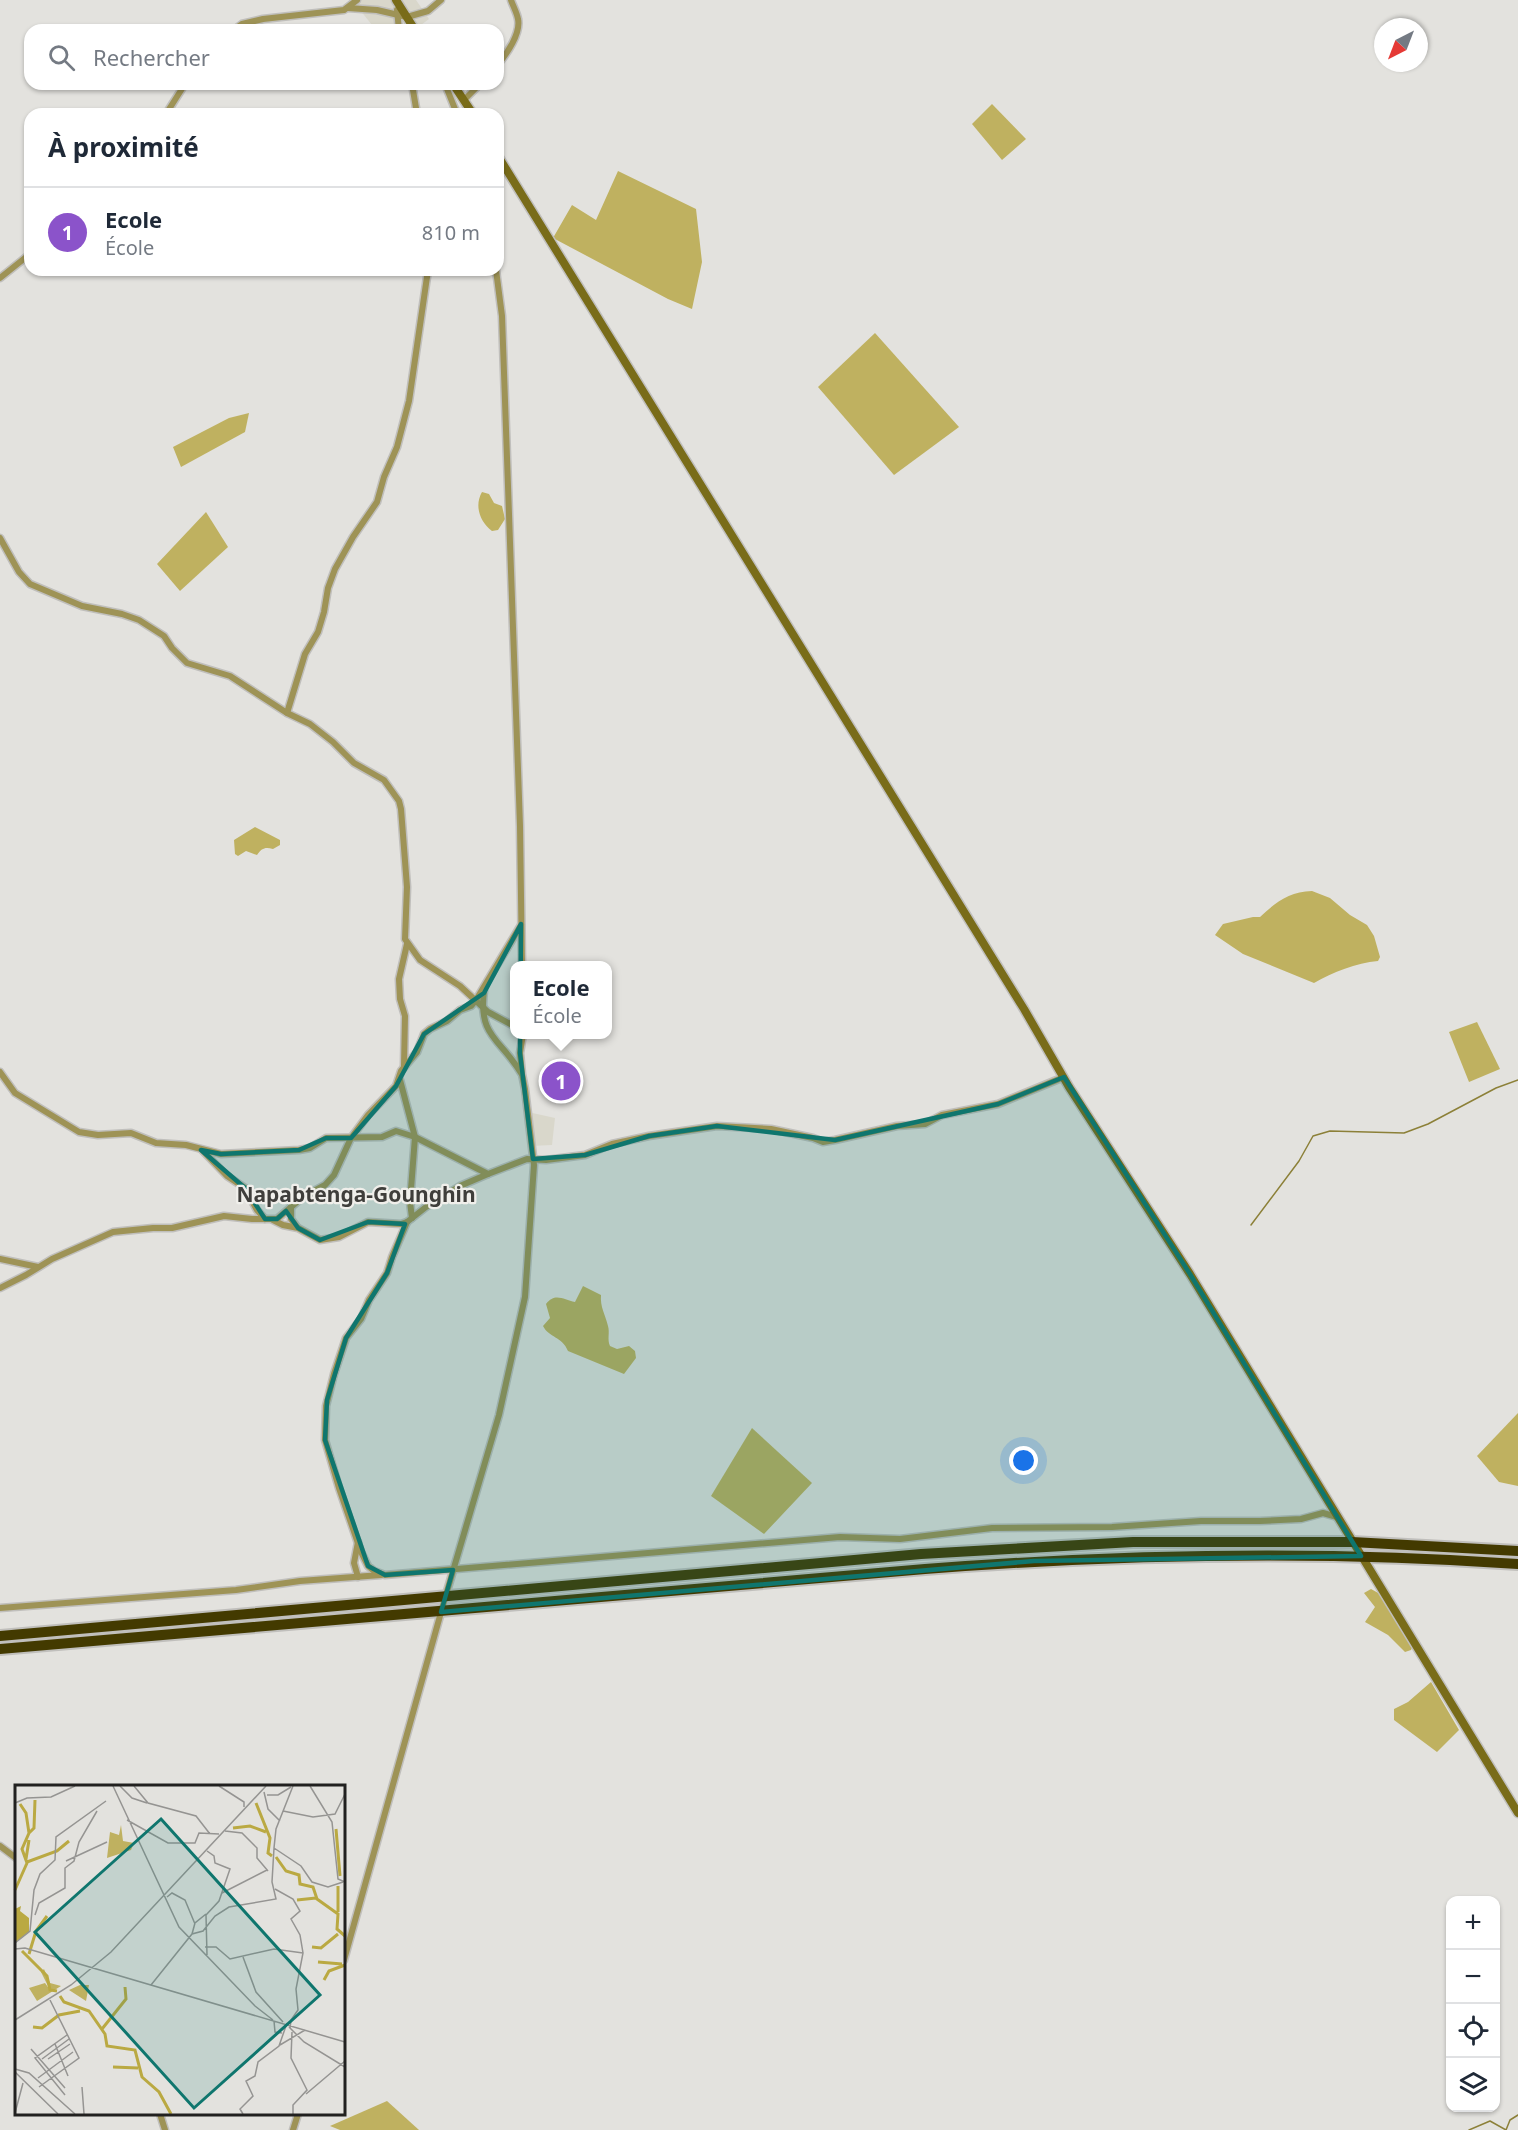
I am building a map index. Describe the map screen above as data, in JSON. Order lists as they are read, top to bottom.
{
  "districts": ["Napabtenga-Gounghin"],
  "north": "bottom left",
  "page": {
    "search": "Rechercher",
    "heading": "À proximité",
    "list": [
      {
        "mark": "1",
        "name": "Ecole",
        "note": "École",
        "value": "810 m"
      }
    ],
    "popup": ["Ecole", "École"],
    "pins": "1",
    "map_buttons": ["+", "−"]
  }
}
